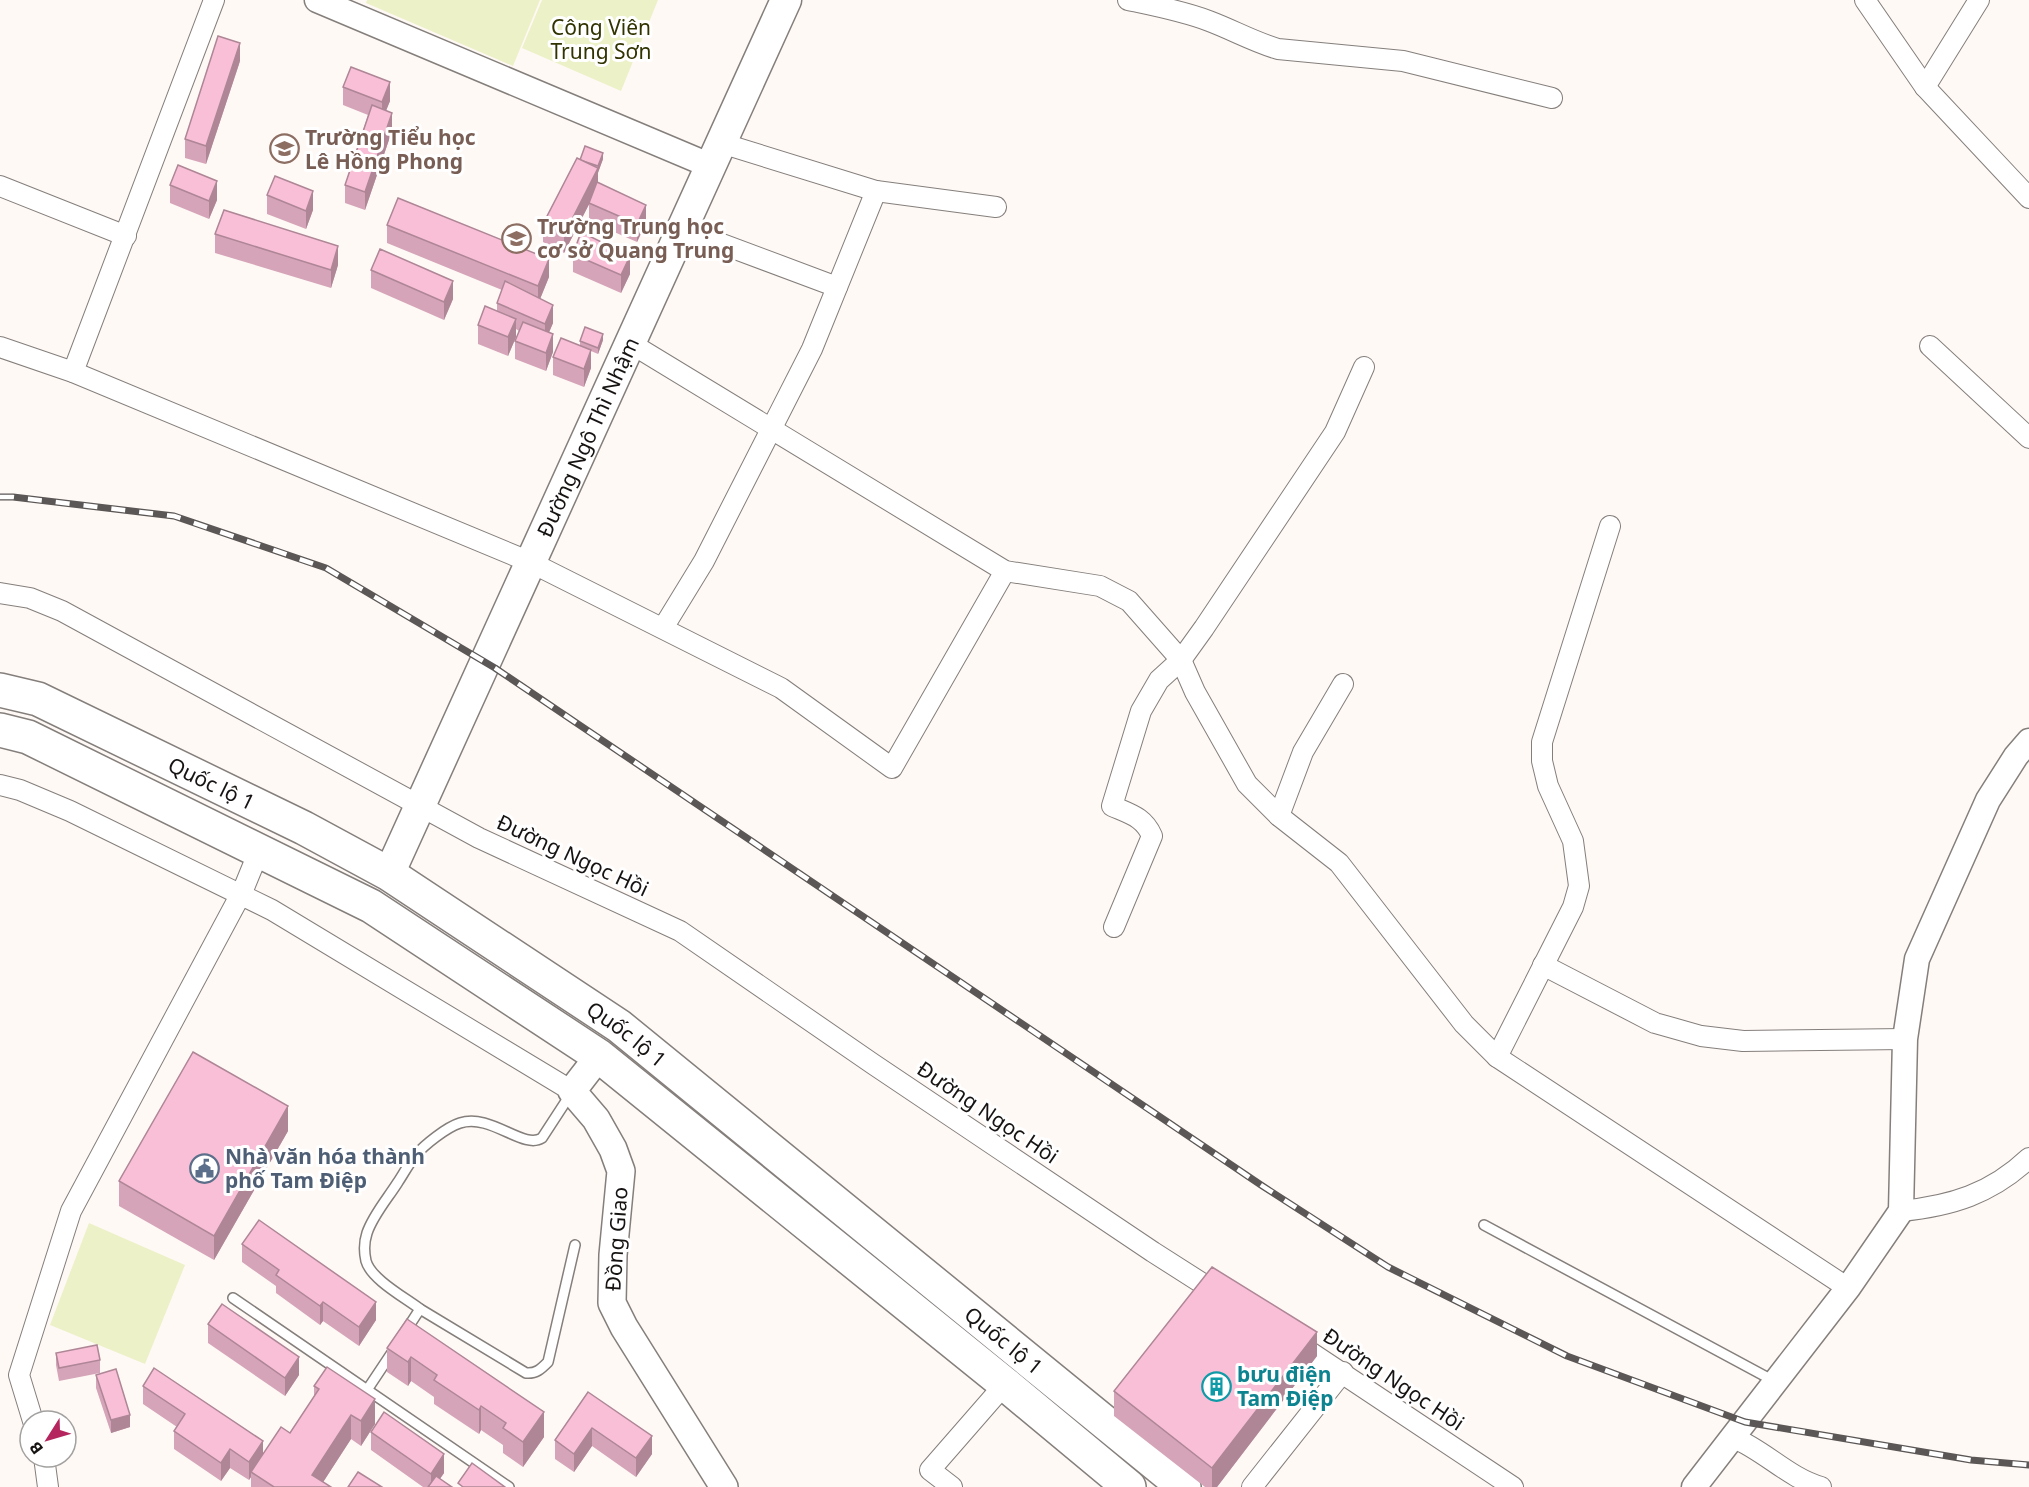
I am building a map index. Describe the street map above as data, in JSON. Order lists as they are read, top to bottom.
{
  "streets": {
    "highway": ["Quốc lộ 1"],
    "main road": ["Đường Ngô Thì Nhậm", "Đồng Giao"],
    "street": ["Đường Ngọc Hồi"]
  },
  "crossings": [
    ["Đường Ngô Thì Nhậm", "Quốc lộ 1"],
    ["Đường Ngô Thì Nhậm", "Đường Ngọc Hồi"]
  ],
  "parks": ["Công Viên Trung Sơn"],
  "places": {
    "school or university": ["Trường Tiểu học Lê Hồng Phong", "Trường Trung học cơ sở Quang Trung"],
    "public building": ["Nhà văn hóa thành phố Tam Điệp"],
    "building": ["bưu điện Tam Điệp"]
  },
  "north": "bottom left"
}
